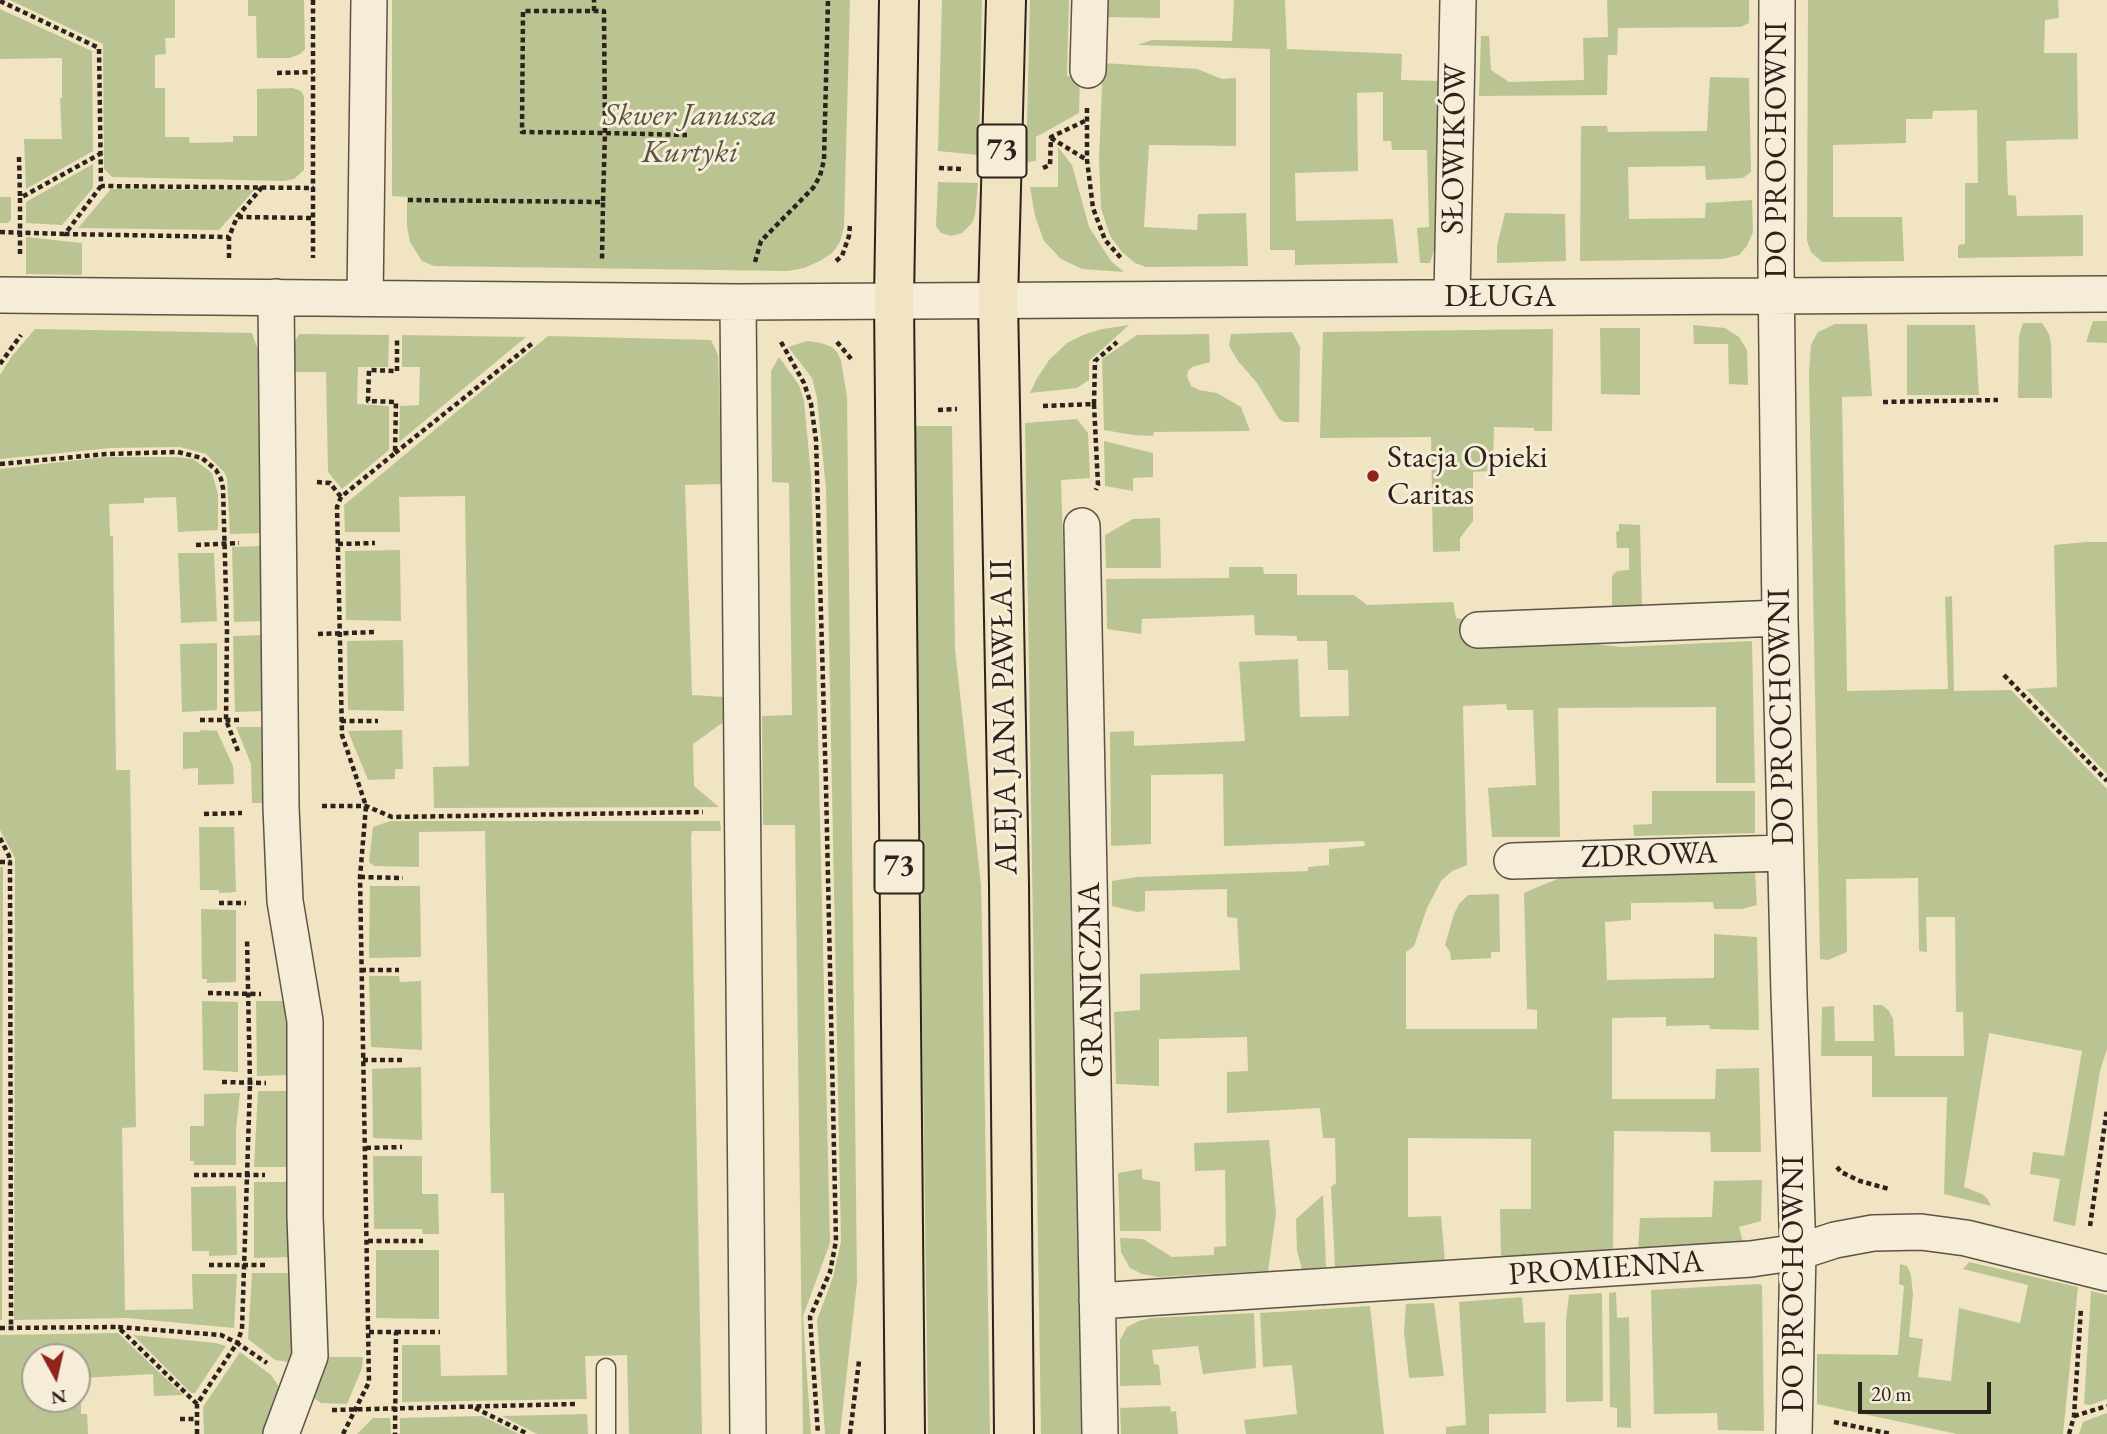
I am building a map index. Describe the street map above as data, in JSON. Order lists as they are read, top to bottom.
{
  "streets": {
    "main road": ["73", "ALEJA JANA PAWŁA II"],
    "street": [
      "SŁOWIKÓW",
      "DO PROCHOWNI",
      "DŁUGA",
      "ZDROWA",
      "GRANICZNA",
      "PROMIENNA"
    ]
  },
  "crossings": [
    ["SŁOWIKÓW", "DŁUGA"],
    ["DO PROCHOWNI", "DŁUGA"],
    ["DO PROCHOWNI", "ZDROWA"],
    ["DO PROCHOWNI", "PROMIENNA"],
    ["73", "DŁUGA"],
    ["DŁUGA", "ALEJA JANA PAWŁA II"],
    ["GRANICZNA", "PROMIENNA"]
  ],
  "parks": ["Skwer Janusza Kurtyki"],
  "places": ["Stacja Opieki Caritas"],
  "scale_bar": "20 m",
  "north": "bottom"
}
